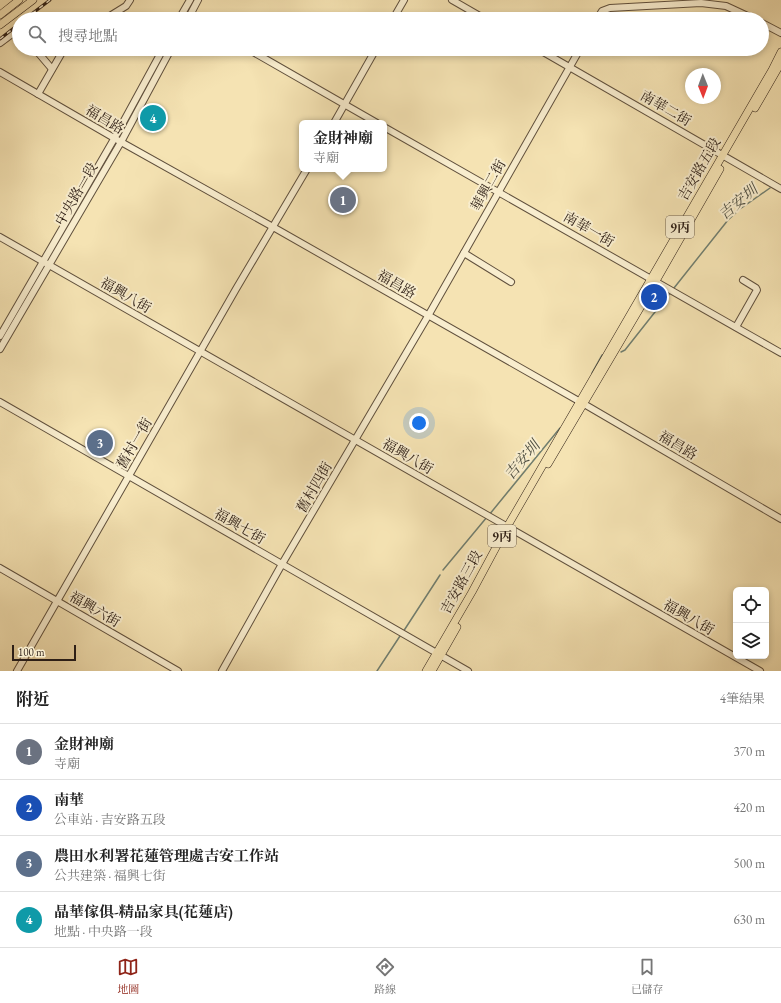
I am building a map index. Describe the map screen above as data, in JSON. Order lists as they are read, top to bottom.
{
  "streets": {
    "main road": ["吉安路五段", "9丙", "吉安路三段"],
    "street": [
      "南華二街",
      "福昌路",
      "華興二街",
      "中央路一段",
      "南華一街",
      "福興八街",
      "舊村一街",
      "舊村四街",
      "福興七街",
      "福興六街"
    ]
  },
  "crossings": [
    ["南華二街", "吉安路五段"],
    ["南華二街", "華興二街"],
    ["福昌路", "吉安路五段"],
    ["福昌路", "華興二街"],
    ["福昌路", "中央路一段"],
    ["福昌路", "舊村一街"],
    ["福昌路", "舊村四街"],
    ["福昌路", "吉安路三段"],
    ["吉安路五段", "南華一街"],
    ["吉安路五段", "吉安路三段"],
    ["華興二街", "南華一街"],
    ["華興二街", "舊村四街"],
    ["中央路一段", "福興八街"],
    ["福興八街", "舊村一街"],
    ["福興八街", "舊村四街"],
    ["福興八街", "吉安路三段"],
    ["舊村一街", "福興七街"],
    ["舊村一街", "福興六街"],
    ["舊村四街", "福興七街"],
    ["福興七街", "吉安路三段"]
  ],
  "water": ["吉安圳"],
  "scale_bar": "100 m",
  "north": "bottom",
  "page": {
    "search": "搜尋地點",
    "pins": [
      "4",
      "1",
      "2",
      "3"
    ],
    "popup": ["金財神廟", "寺廟"],
    "scale": "100 m",
    "heading": ["附近", "4筆結果"],
    "list": [
      {
        "mark": "1",
        "name": "金財神廟",
        "note": "寺廟",
        "value": "370 m"
      },
      {
        "mark": "2",
        "name": "南華",
        "note": "公車站 · 吉安路五段",
        "value": "420 m"
      },
      {
        "mark": "3",
        "name": "農田水利署花蓮管理處吉安工作站",
        "note": "公共建築 · 福興七街",
        "value": "500 m"
      },
      {
        "mark": "4",
        "name": "晶華傢俱-精品家具(花蓮店)",
        "note": "地點 · 中央路一段",
        "value": "630 m"
      }
    ],
    "nav": ["地圖", "路線", "已儲存"]
  }
}
